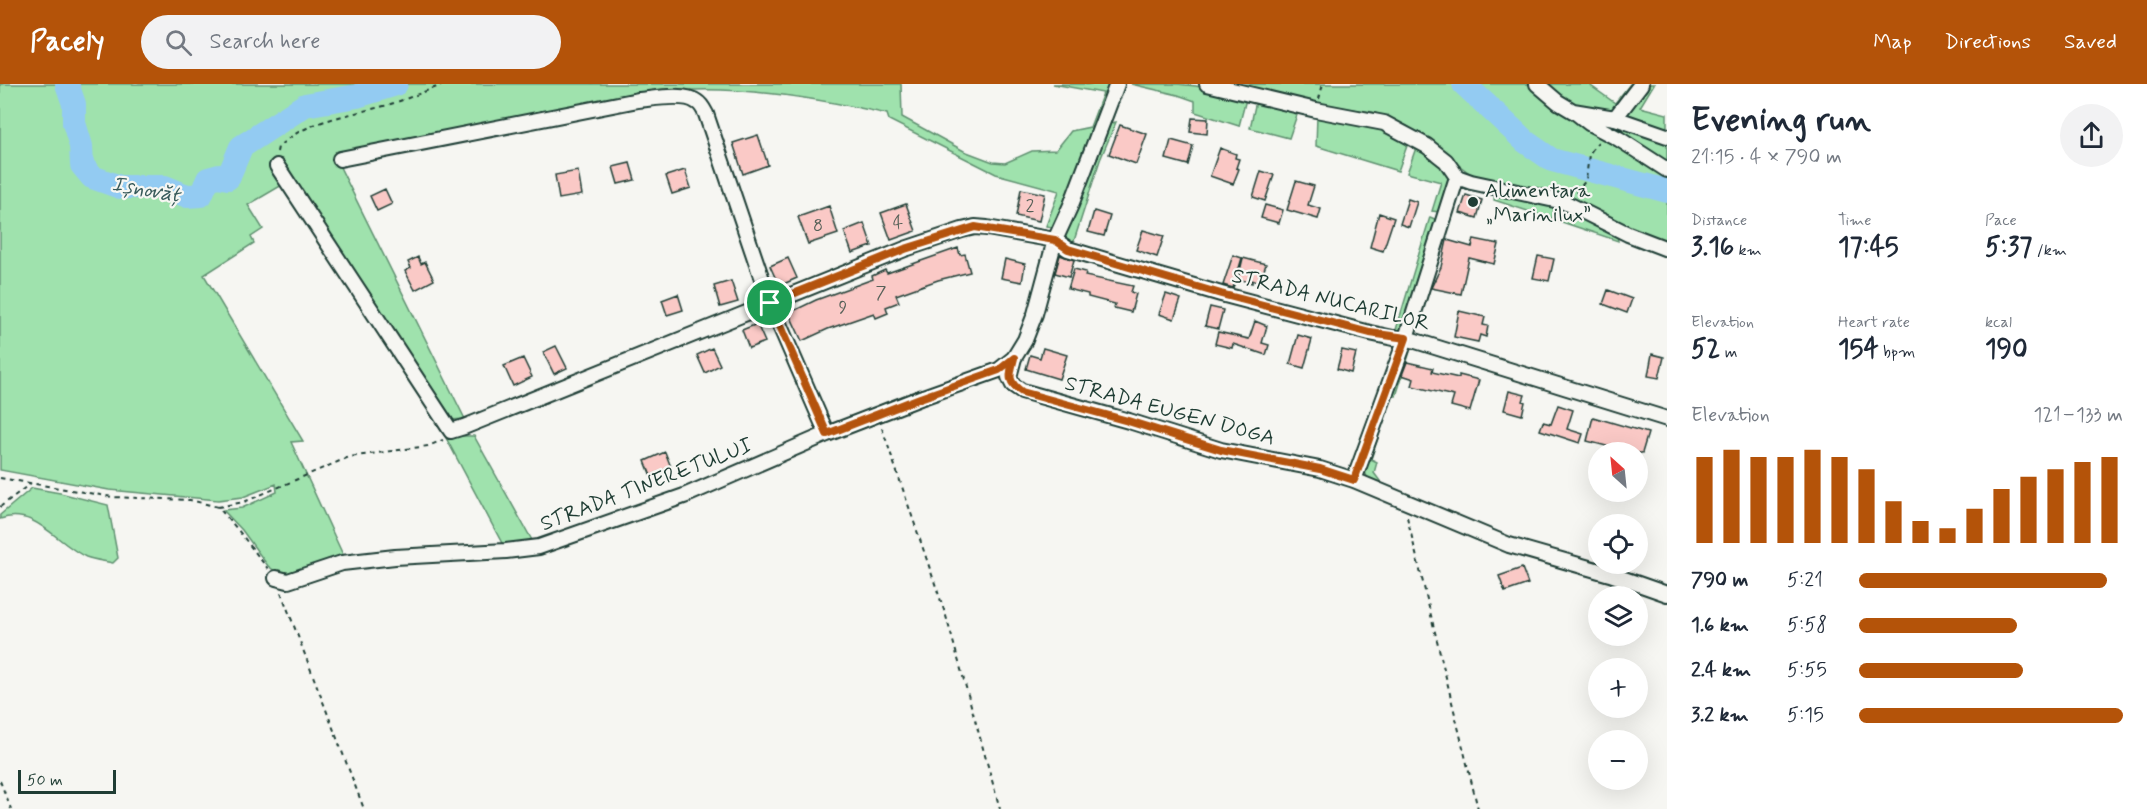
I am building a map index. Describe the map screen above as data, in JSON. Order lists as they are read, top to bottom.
{
  "streets": {
    "street": ["STRADA NUCARILOR", "STRADA EUGEN DOGA", "STRADA TINERETULUI"]
  },
  "crossings": [
    ["STRADA NUCARILOR", "STRADA EUGEN DOGA"],
    ["STRADA EUGEN DOGA", "STRADA TINERETULUI"]
  ],
  "water": ["Ișnovăț"],
  "places": ["Alimentara „Marinilux”"],
  "house_numbers": [
    "2",
    "4",
    "8",
    "7",
    "9"
  ],
  "scale_bar": "50 m",
  "north": "top left",
  "page": {
    "header": "Pacely",
    "search": "Search here",
    "nav": ["Map", "Directions", "Saved"],
    "heading": ["Evening run", "21:15 · 4 × 790 m"],
    "stats": [
      ["Distance", "3.16 km"],
      ["Time", "17:45"],
      ["Pace", "5:37 /km"],
      ["Elevation", "52 m"],
      ["Heart rate", "154 bpm"],
      ["kcal", "190"]
    ],
    "chart": ["Elevation", "121–133 m"],
    "map_buttons": ["+", "−"],
    "list": [
      {
        "name": "790 m",
        "note": "5:21"
      },
      {
        "name": "1.6 km",
        "note": "5:58"
      },
      {
        "name": "2.4 km",
        "note": "5:55"
      },
      {
        "name": "3.2 km",
        "note": "5:15"
      }
    ],
    "scale": "50 m"
  }
}
